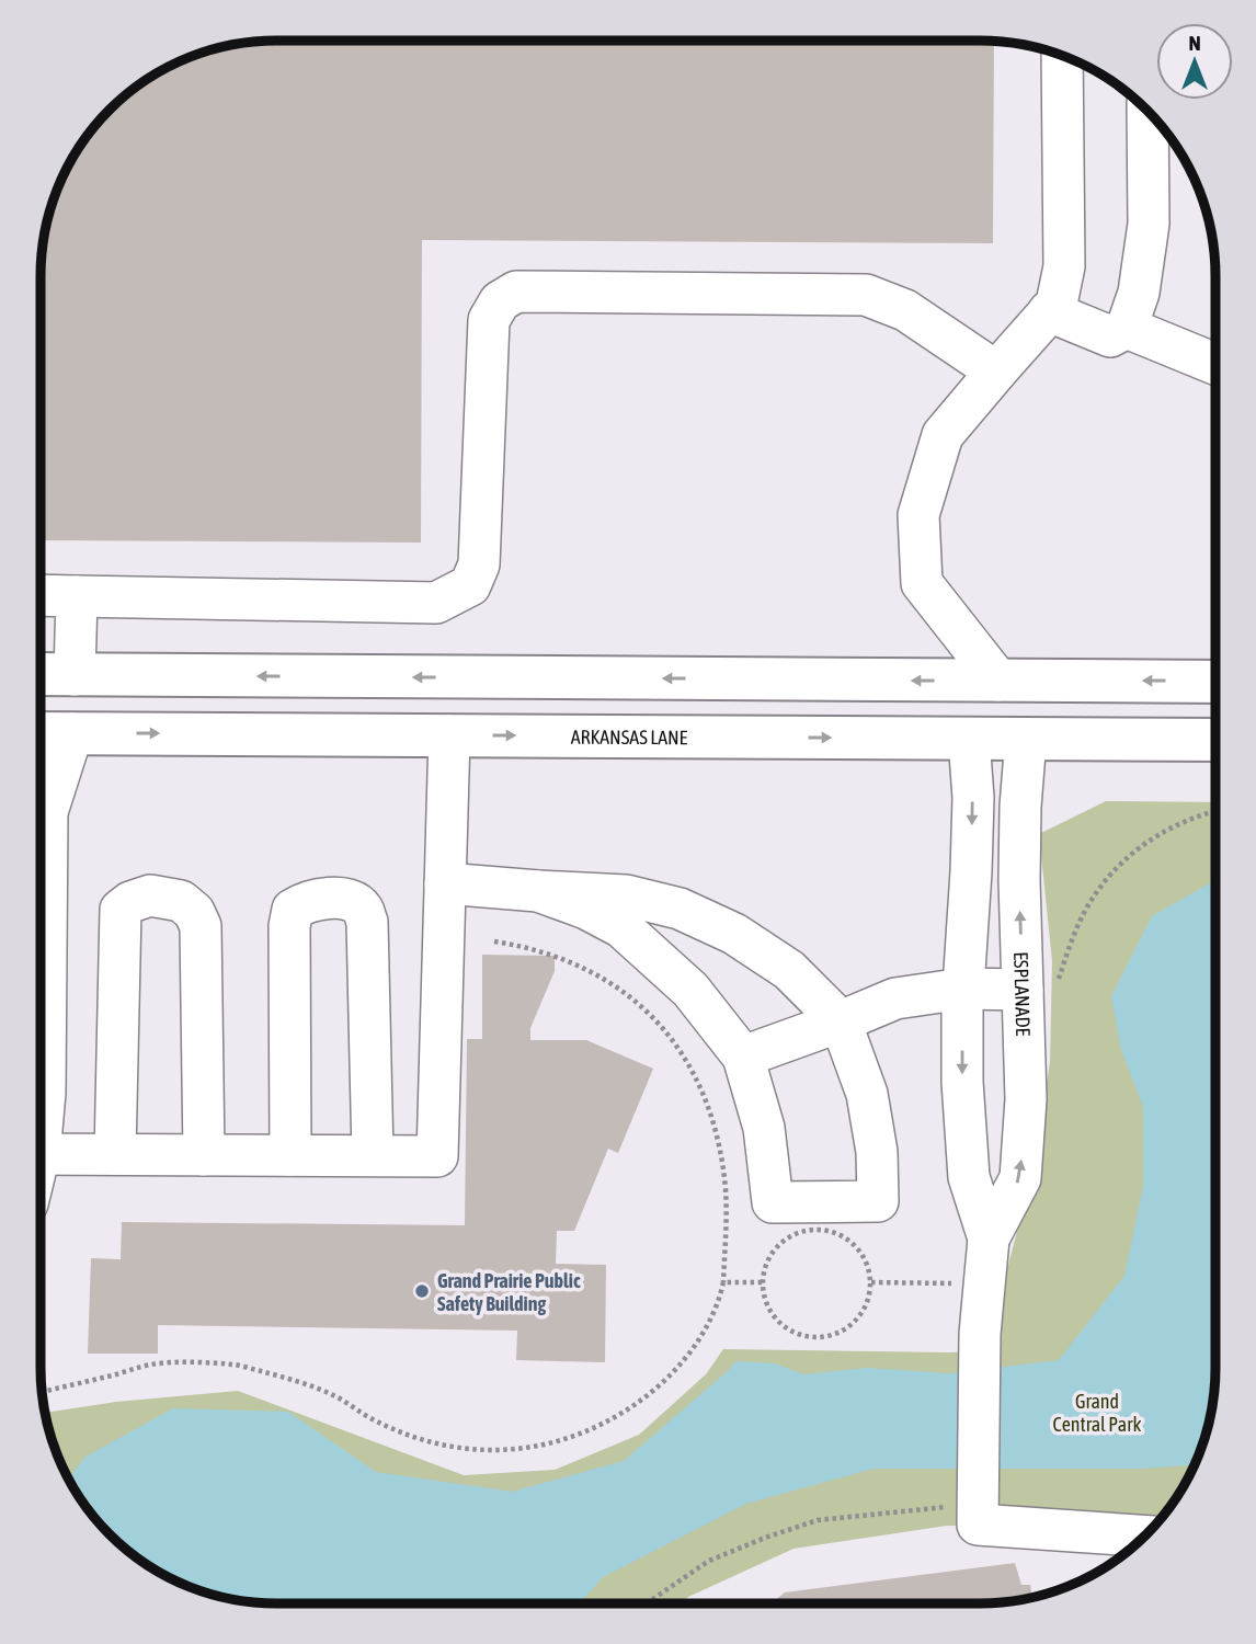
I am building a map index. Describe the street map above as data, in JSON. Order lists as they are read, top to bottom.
{
  "streets": {
    "main road": ["ARKANSAS LANE"],
    "street": ["ESPLANADE"]
  },
  "crossings": [
    ["ARKANSAS LANE", "ESPLANADE"]
  ],
  "parks": ["Grand Central Park"],
  "places": ["Grand Prairie Public Safety Building"],
  "north": "top"
}
